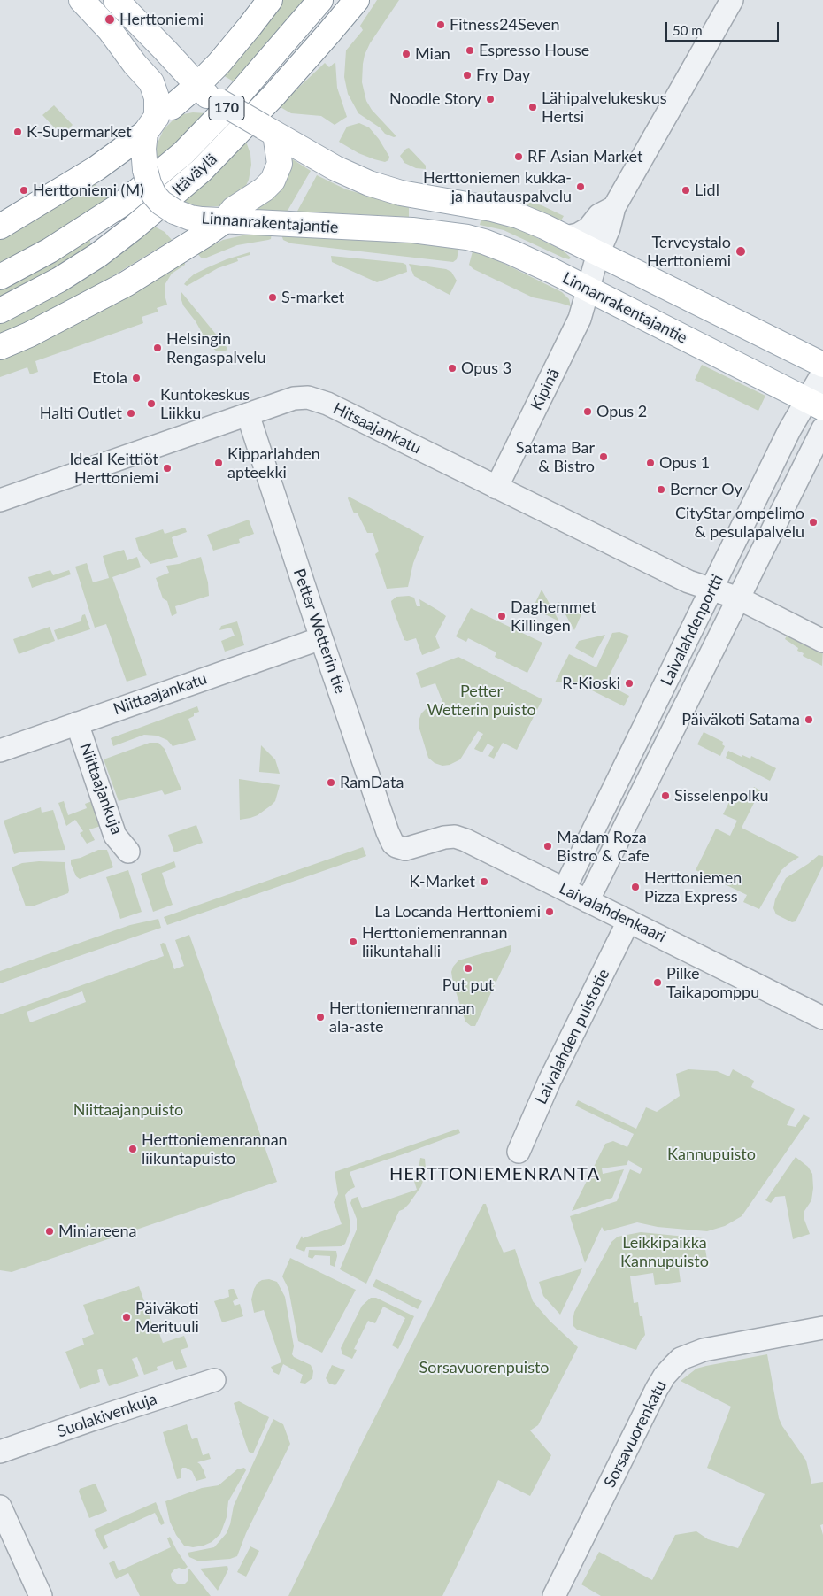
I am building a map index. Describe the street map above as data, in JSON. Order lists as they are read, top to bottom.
{
  "streets": {
    "main road": ["170", "Itäväylä", "Linnanrakentajantie"],
    "street": [
      "Kipinä",
      "Hitsaajankatu",
      "Laivalahdenportti",
      "Petter Wetterin tie",
      "Niittaajankatu",
      "Niittaajankuja",
      "Laivalahdenkaari",
      "Laivalahden puistotie",
      "Suolakivenkuja",
      "Sorsavuorenkatu"
    ]
  },
  "crossings": [
    ["Linnanrakentajantie", "Kipinä"],
    ["Linnanrakentajantie", "Laivalahdenportti"],
    ["Kipinä", "Hitsaajankatu"],
    ["Hitsaajankatu", "Laivalahdenportti"],
    ["Hitsaajankatu", "Petter Wetterin tie"],
    ["Laivalahdenportti", "Laivalahdenkaari"],
    ["Petter Wetterin tie", "Niittaajankatu"],
    ["Petter Wetterin tie", "Laivalahdenkaari"],
    ["Niittaajankatu", "Niittaajankuja"],
    ["Laivalahdenkaari", "Laivalahden puistotie"]
  ],
  "districts": ["HERTTONIEMENRANTA"],
  "parks": [
    "Petter Wetterin puisto",
    "Niittaajanpuisto",
    "Kannupuisto",
    "Leikkipaikka Kannupuisto",
    "Sorsavuorenpuisto"
  ],
  "places": [
    "Herttoniemi",
    "Fitness24Seven",
    "Espresso House",
    "Mian",
    "Fry Day",
    "Noodle Story",
    "Lähipalvelukeskus Hertsi",
    "K-Supermarket",
    "RF Asian Market",
    "Herttoniemen kukka- ja hautauspalvelu",
    "Herttoniemi (M)",
    "Lidl",
    "Terveystalo Herttoniemi",
    "S-market",
    "Helsingin Rengaspalvelu",
    "Opus 3",
    "Etola",
    "Kuntokeskus Liikku",
    "Opus 2",
    "Halti Outlet",
    "Satama Bar & Bistro",
    "Kipparlahden apteekki",
    "Opus 1",
    "Ideal Keittiöt Herttoniemi",
    "Berner Oy",
    "CityStar ompelimo & pesulapalvelu",
    "Daghemmet Killingen",
    "R-Kioski",
    "Päiväkoti Satama",
    "RamData",
    "Sisselenpolku",
    "Madam Roza Bistro & Cafe",
    "K-Market",
    "Herttoniemen Pizza Express",
    "La Locanda Herttoniemi",
    "Herttoniemenrannan liikuntahalli",
    "Put put",
    "Pilke Taikapomppu",
    "Herttoniemenrannan ala-aste",
    "Herttoniemenrannan liikuntapuisto",
    "Miniareena",
    "Päiväkoti Merituuli"
  ],
  "scale_bar": "50 m"
}
